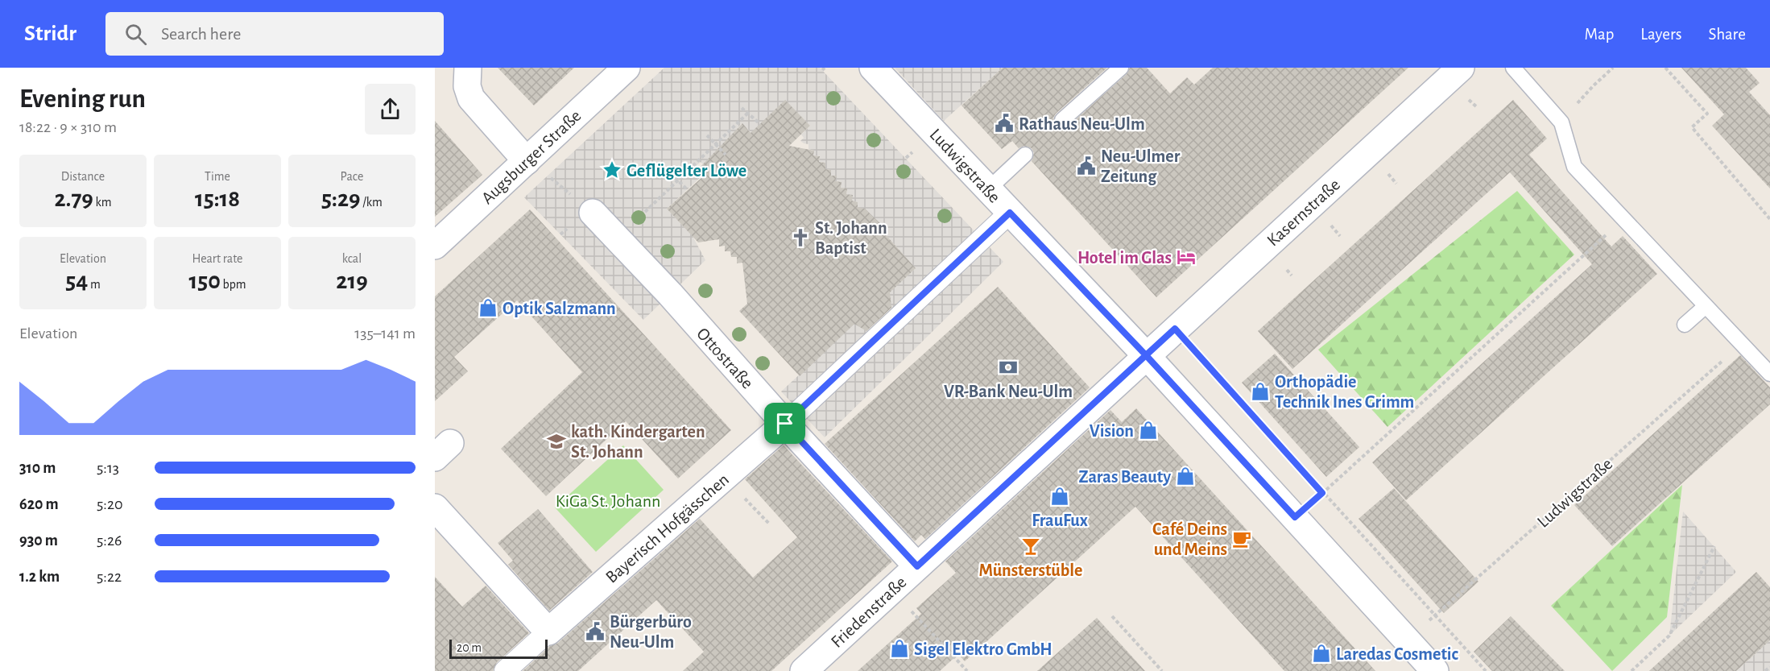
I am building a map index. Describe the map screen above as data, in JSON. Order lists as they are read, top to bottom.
{
  "streets": {
    "street": [
      "Augsburger Straße",
      "Ludwigstraße",
      "Kasernstraße",
      "Ottostraße",
      "Bayerisch Hofgässchen",
      "Friedenstraße"
    ]
  },
  "crossings": [
    ["Ludwigstraße", "Kasernstraße"],
    ["Ludwigstraße", "Friedenstraße"],
    ["Kasernstraße", "Friedenstraße"],
    ["Ottostraße", "Bayerisch Hofgässchen"],
    ["Ottostraße", "Friedenstraße"]
  ],
  "parks": ["KiGa St. Johann"],
  "places": {
    "public building": ["Rathaus Neu-Ulm", "Neu-Ulmer Zeitung", "Bürgerbüro Neu-Ulm"],
    "place": ["Geflügelter Löwe"],
    "church": ["St. Johann Baptist"],
    "hotel": ["Hotel im Glas"],
    "shop": [
      "Optik Salzmann",
      "Orthopädie Technik Ines Grimm",
      "Vision",
      "Zaras Beauty",
      "FrauFux",
      "Sigel Elektro GmbH",
      "Laredas Cosmetic"
    ],
    "bank": ["VR-Bank Neu-Ulm"],
    "school or university": ["kath. Kindergarten St. Johann"],
    "cafe": ["Café Deins und Meins"],
    "bar": ["Münsterstüble"]
  },
  "scale_bar": "20 m",
  "page": {
    "header": "Stridr",
    "search": "Search here",
    "nav": ["Map", "Layers", "Share"],
    "heading": ["Evening run", "18:22 · 9 × 310 m"],
    "stats": [
      ["Distance", "2.79 km"],
      ["Time", "15:18"],
      ["Pace", "5:29 /km"],
      ["Elevation", "54 m"],
      ["Heart rate", "150 bpm"],
      ["kcal", "219"]
    ],
    "chart": ["Elevation", "135–141 m"],
    "list": [
      {
        "name": "310 m",
        "note": "5:13"
      },
      {
        "name": "620 m",
        "note": "5:20"
      },
      {
        "name": "930 m",
        "note": "5:26"
      },
      {
        "name": "1.2 km",
        "note": "5:22"
      }
    ],
    "scale": "20 m"
  }
}
